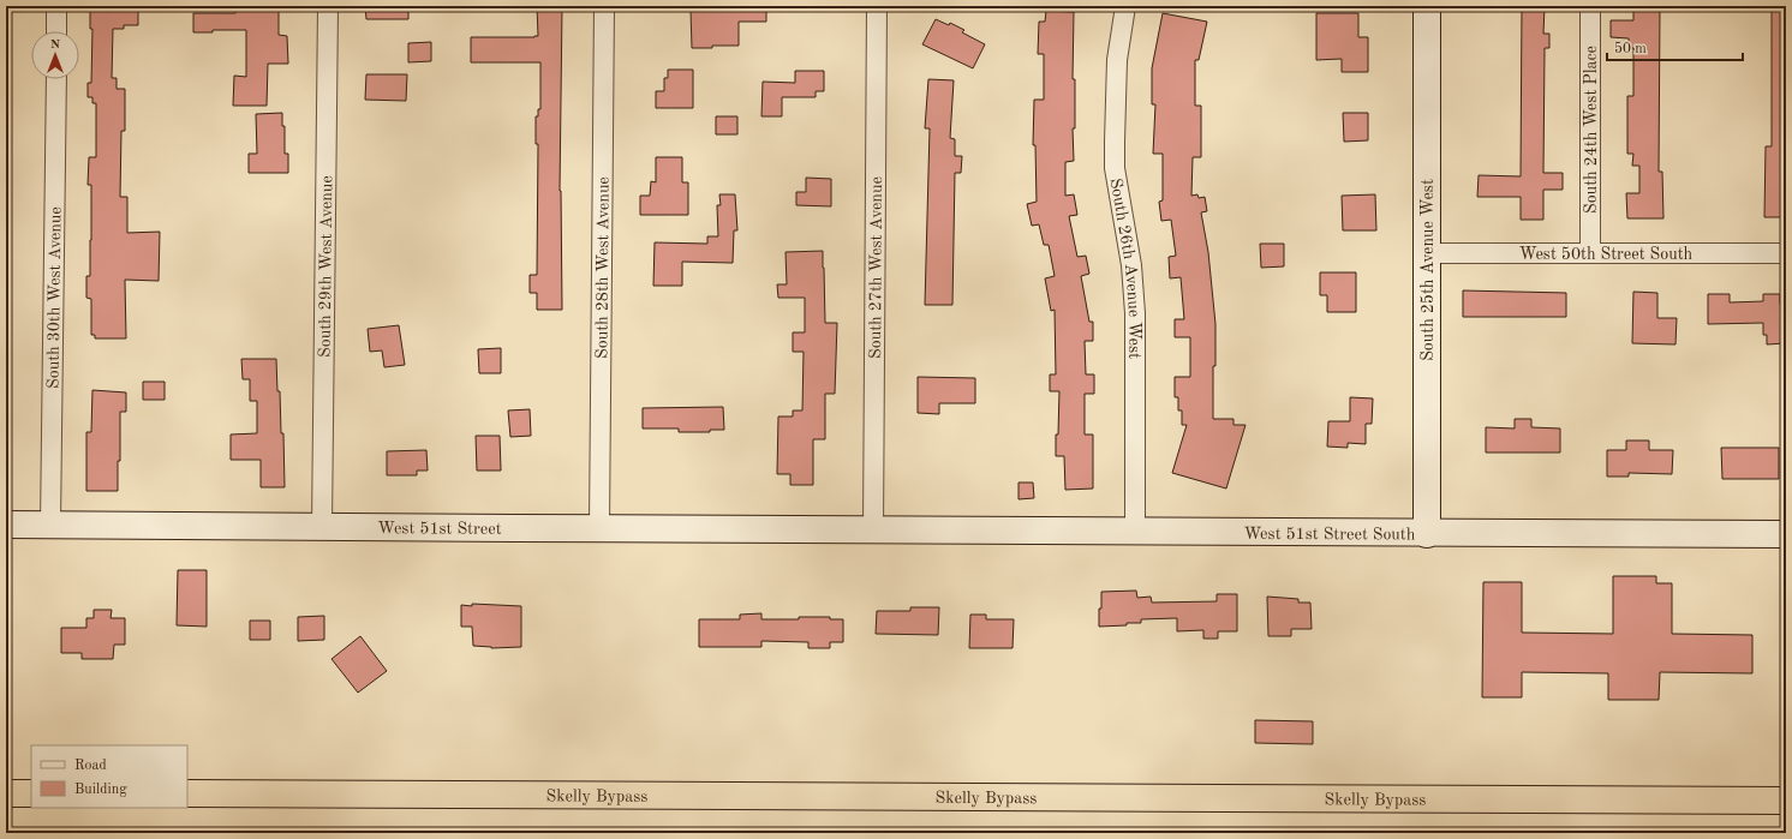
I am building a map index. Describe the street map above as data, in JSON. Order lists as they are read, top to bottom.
{
  "streets": {
    "highway": ["Skelly Bypass"],
    "street": [
      "South 24th West Place",
      "West 50th Street South",
      "South 29th West Avenue",
      "South 28th West Avenue",
      "South 27th West Avenue",
      "South 26th Avenue West",
      "South 25th Avenue West",
      "South 30th West Avenue",
      "West 51st Street",
      "West 51st Street South"
    ]
  },
  "crossings": [
    ["South 24th West Place", "West 50th Street South"],
    ["West 50th Street South", "South 25th Avenue West"],
    ["South 29th West Avenue", "West 51st Street"],
    ["South 28th West Avenue", "West 51st Street"],
    ["South 27th West Avenue", "West 51st Street"],
    ["South 27th West Avenue", "West 51st Street South"],
    ["South 26th Avenue West", "West 51st Street South"],
    ["South 25th Avenue West", "West 51st Street South"],
    ["South 30th West Avenue", "West 51st Street"],
    ["West 51st Street", "West 51st Street South"]
  ],
  "legend": ["Road", "Building"],
  "scale_bar": "50 m",
  "north": "top"
}
